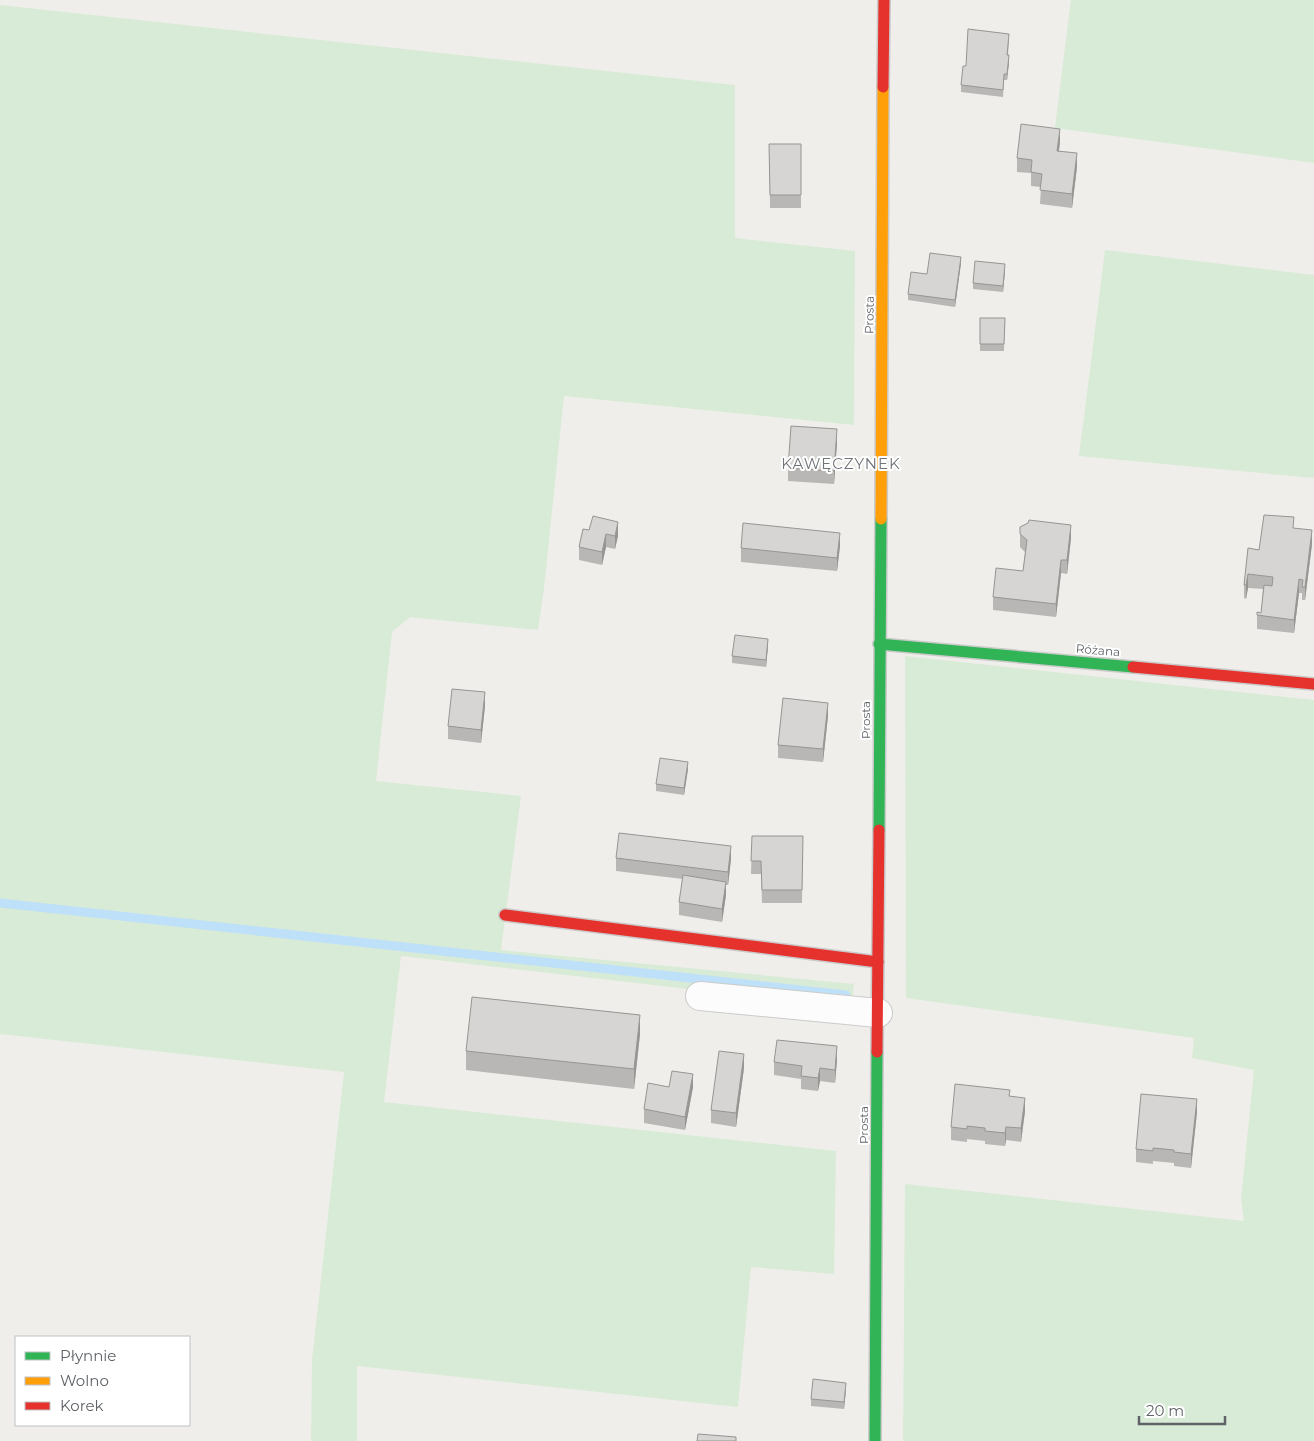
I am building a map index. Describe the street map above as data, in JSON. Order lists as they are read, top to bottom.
{
  "streets": {
    "street": ["Prosta", "Różana"]
  },
  "crossings": [
    ["Prosta", "Różana"]
  ],
  "districts": ["KAWĘCZYNEK"],
  "legend": ["Płynnie", "Wolno", "Korek"],
  "scale_bar": "20 m"
}
